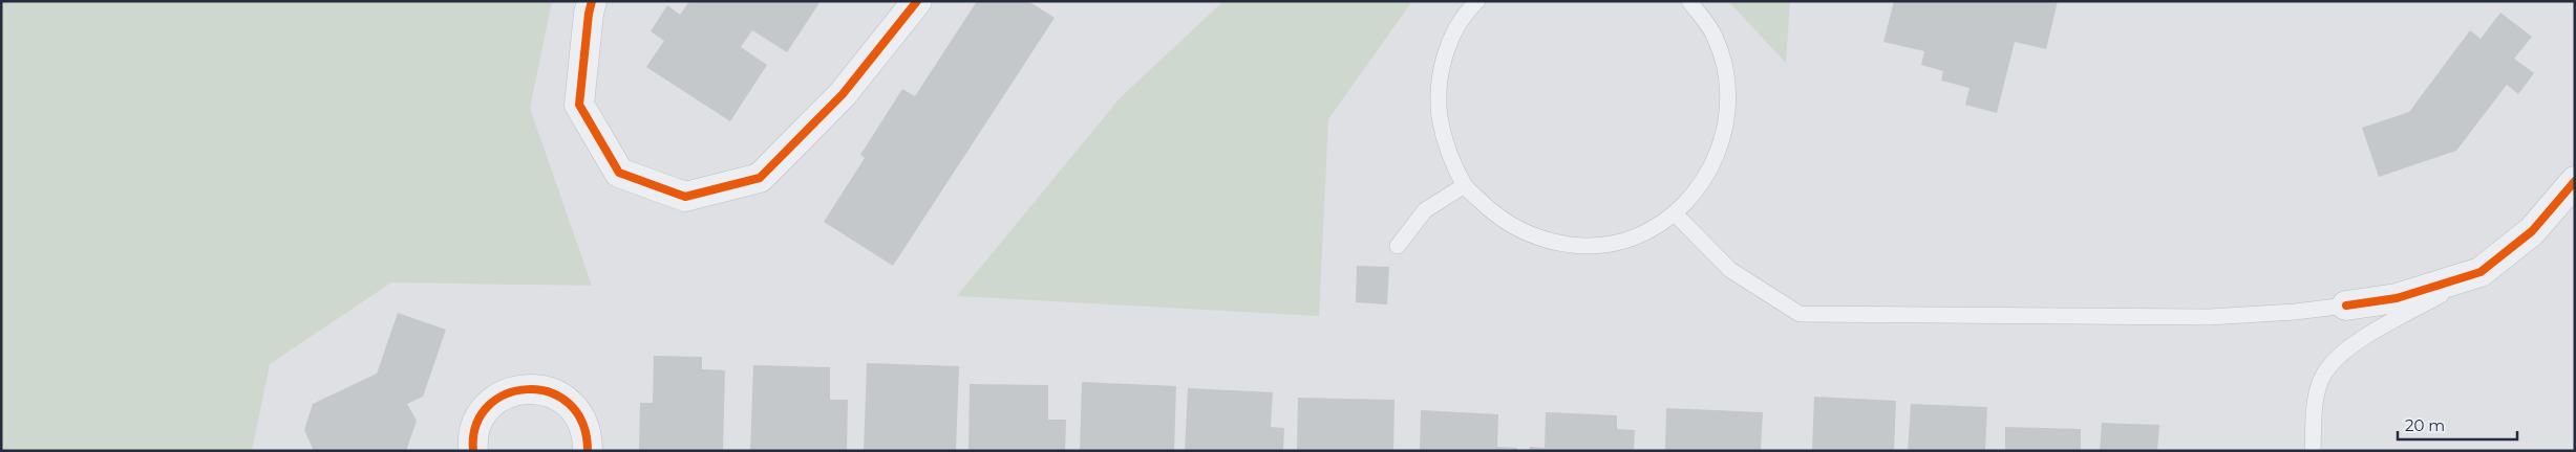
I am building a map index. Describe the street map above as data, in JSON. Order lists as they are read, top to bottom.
{
  "scale_bar": "20 m"
}
